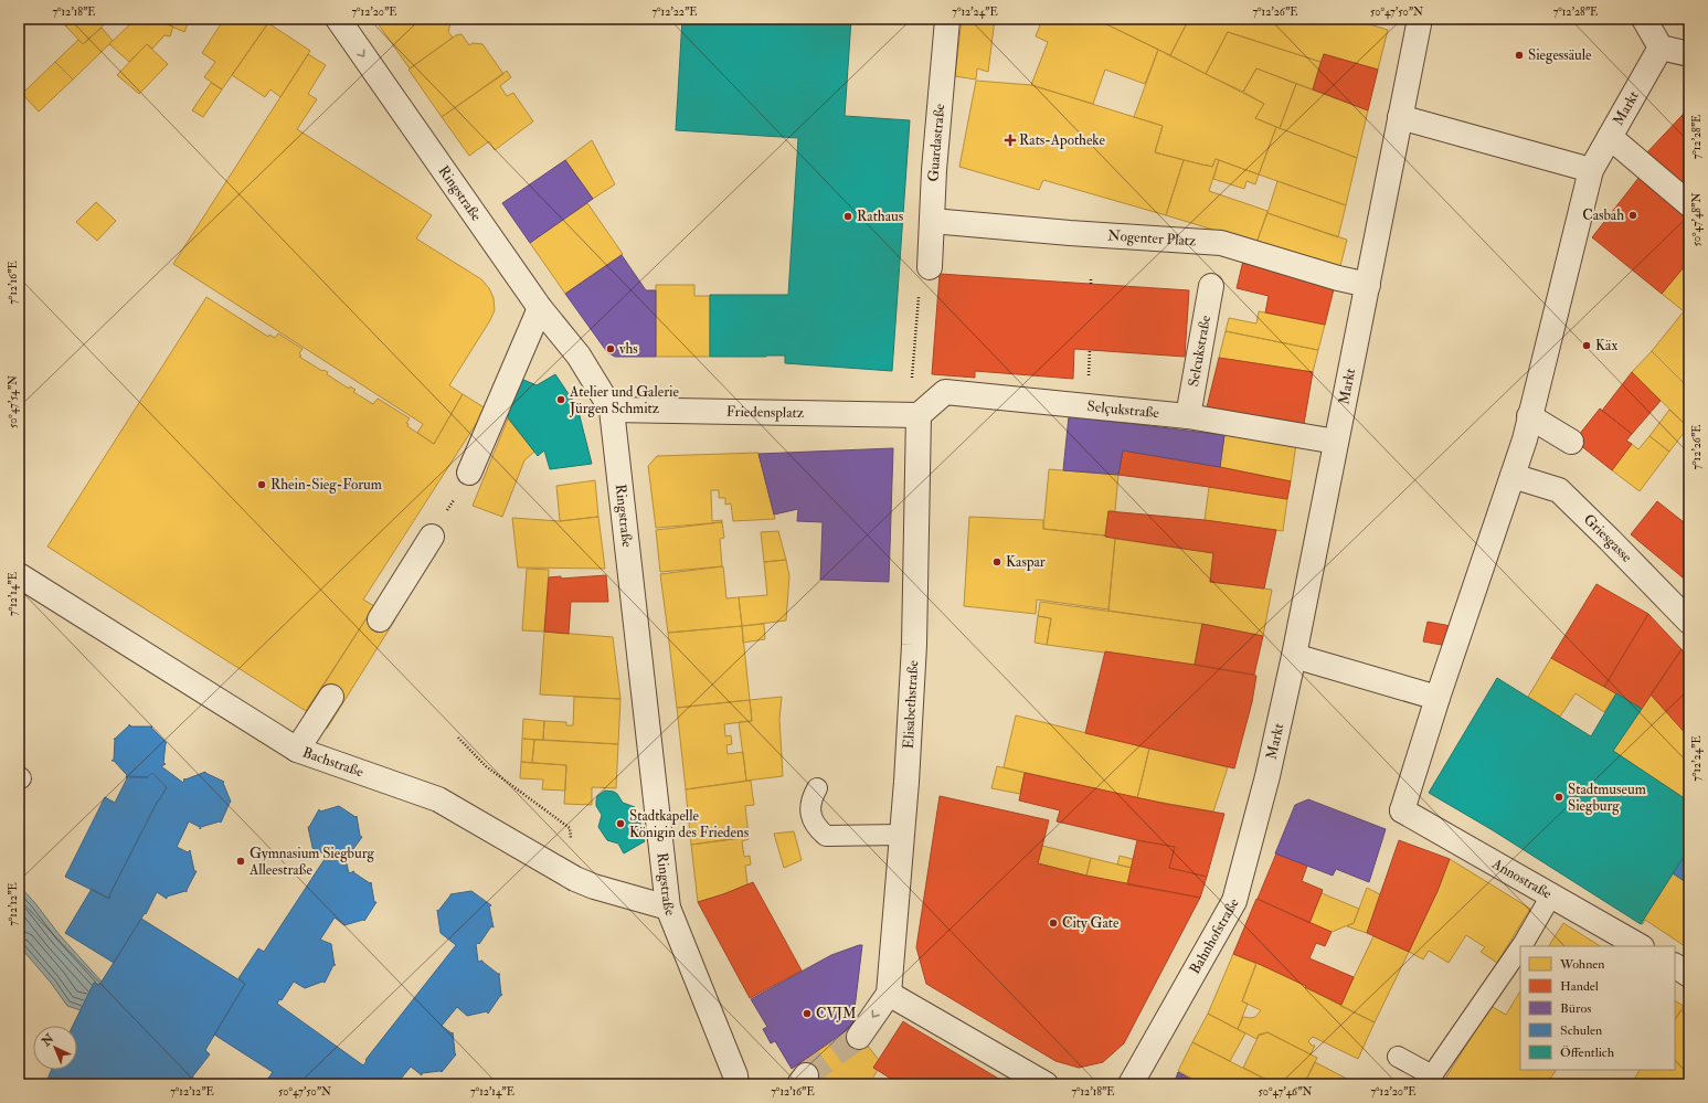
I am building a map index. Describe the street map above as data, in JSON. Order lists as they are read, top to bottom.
{
  "streets": {
    "street": [
      "Markt",
      "Guardastraße",
      "Ringstraße",
      "Nogenter Platz",
      "Selcukstraße",
      "Selçukstraße",
      "Friedensplatz",
      "Griesgasse",
      "Elisabethstraße",
      "Bachstraße",
      "Annostraße",
      "Bahnhofstraße"
    ]
  },
  "crossings": [
    ["Markt", "Nogenter Platz"],
    ["Markt", "Selçukstraße"],
    ["Markt", "Griesgasse"],
    ["Markt", "Annostraße"],
    ["Markt", "Bahnhofstraße"],
    ["Guardastraße", "Nogenter Platz"],
    ["Ringstraße", "Friedensplatz"],
    ["Ringstraße", "Bachstraße"],
    ["Selcukstraße", "Selçukstraße"],
    ["Selçukstraße", "Friedensplatz"],
    ["Selçukstraße", "Elisabethstraße"],
    ["Friedensplatz", "Elisabethstraße"]
  ],
  "places": {
    "other": [
      "Siegessäule",
      "Casbah",
      "Rathaus",
      "Käx",
      "vhs",
      "Atelier und Galerie Jürgen Schmitz",
      "Rhein-Sieg-Forum",
      "Kaspar",
      "Stadtmuseum Siegburg",
      "Stadtkapelle Königin des Friedens",
      "Gymnasium Siegburg Alleestraße",
      "City Gate",
      "CVJM"
    ],
    "health": ["Rats-Apotheke"]
  },
  "legend": [
    "Wohnen",
    "Handel",
    "Büros",
    "Schulen",
    "Öffentlich"
  ],
  "north": "top left",
  "coordinates": [
    "7°12'18\"E",
    "7°12'20\"E",
    "7°12'22\"E",
    "7°12'24\"E",
    "7°12'26\"E",
    "50°47'50\"N",
    "7°12'28\"E",
    "50°47'48\"N",
    "7°12'16\"E",
    "50°47'54\"N",
    "7°12'14\"E",
    "7°12'12\"E",
    "50°47'46\"N"
  ]
}
